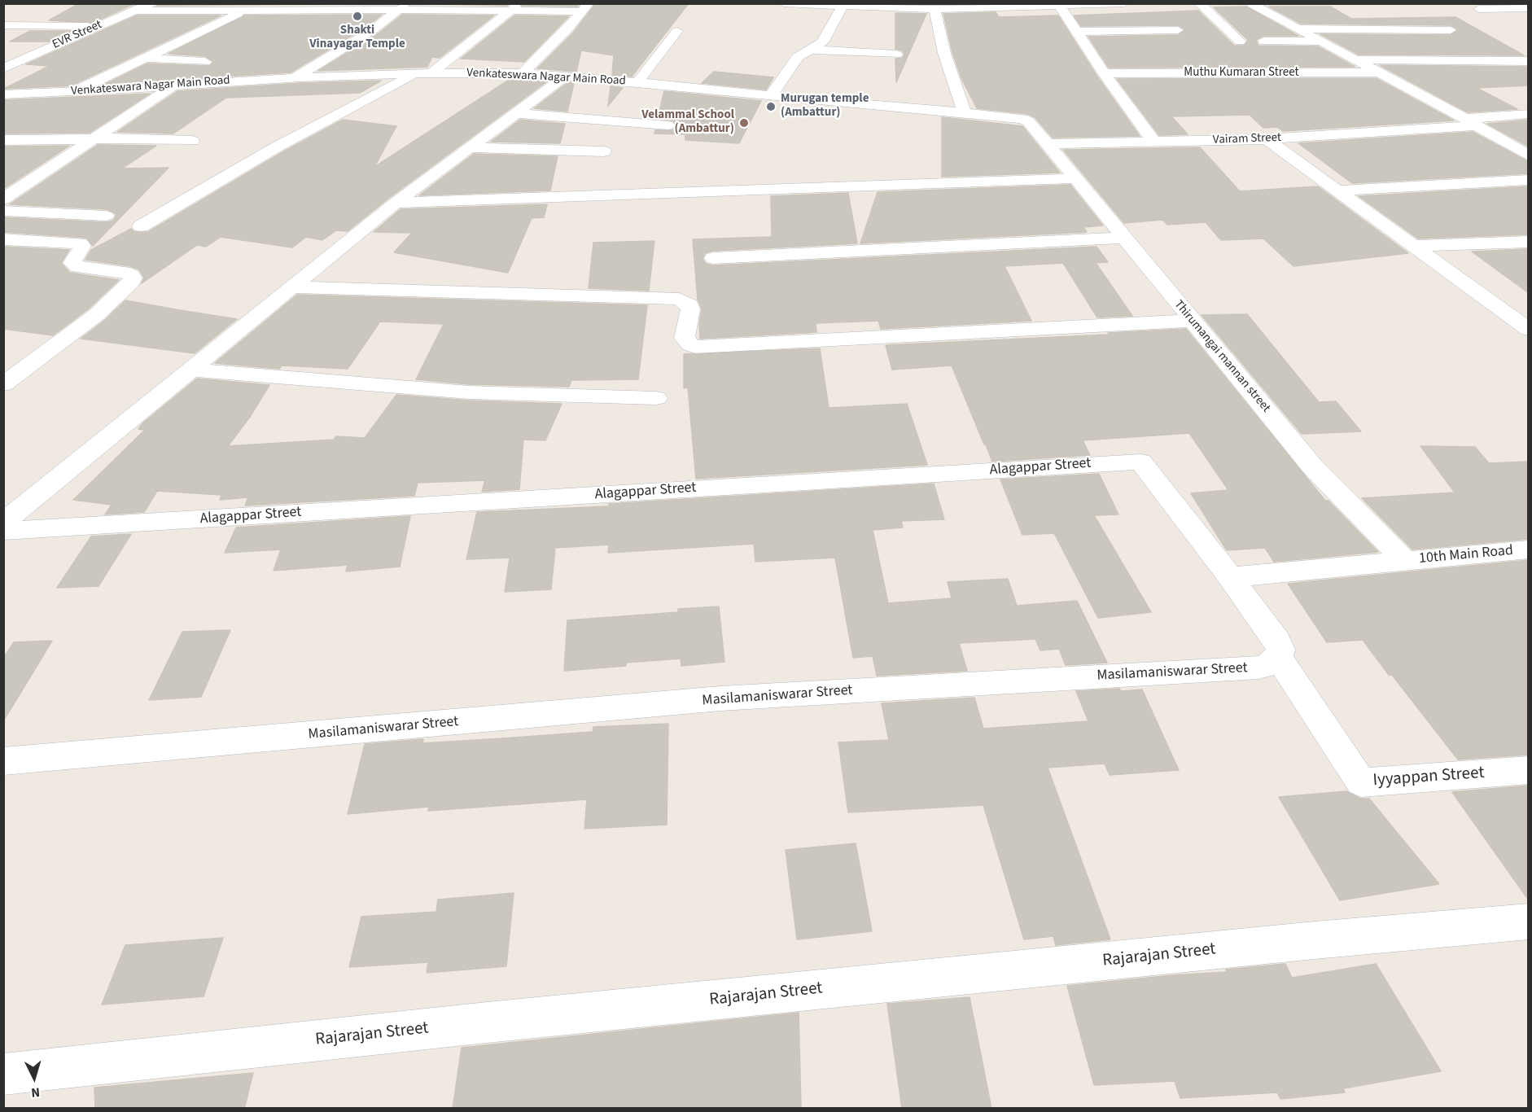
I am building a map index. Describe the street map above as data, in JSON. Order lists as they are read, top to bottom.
{
  "streets": {
    "street": [
      "EVR Street",
      "Muthu Kumaran Street",
      "Venkateswara Nagar Main Road",
      "Vairam Street",
      "Thirumangai mannan street",
      "Alagappar Street",
      "10th Main Road",
      "Masilamaniswarar Street",
      "Iyyappan Street",
      "Rajarajan Street"
    ]
  },
  "crossings": [
    ["Venkateswara Nagar Main Road", "Vairam Street"],
    ["Venkateswara Nagar Main Road", "Thirumangai mannan street"],
    ["Vairam Street", "Thirumangai mannan street"],
    ["Thirumangai mannan street", "10th Main Road"],
    ["Masilamaniswarar Street", "Iyyappan Street"]
  ],
  "places": ["Shakti Vinayagar Temple", "Murugan temple (Ambattur)", "Velammal School (Ambattur)"],
  "north": "bottom"
}
